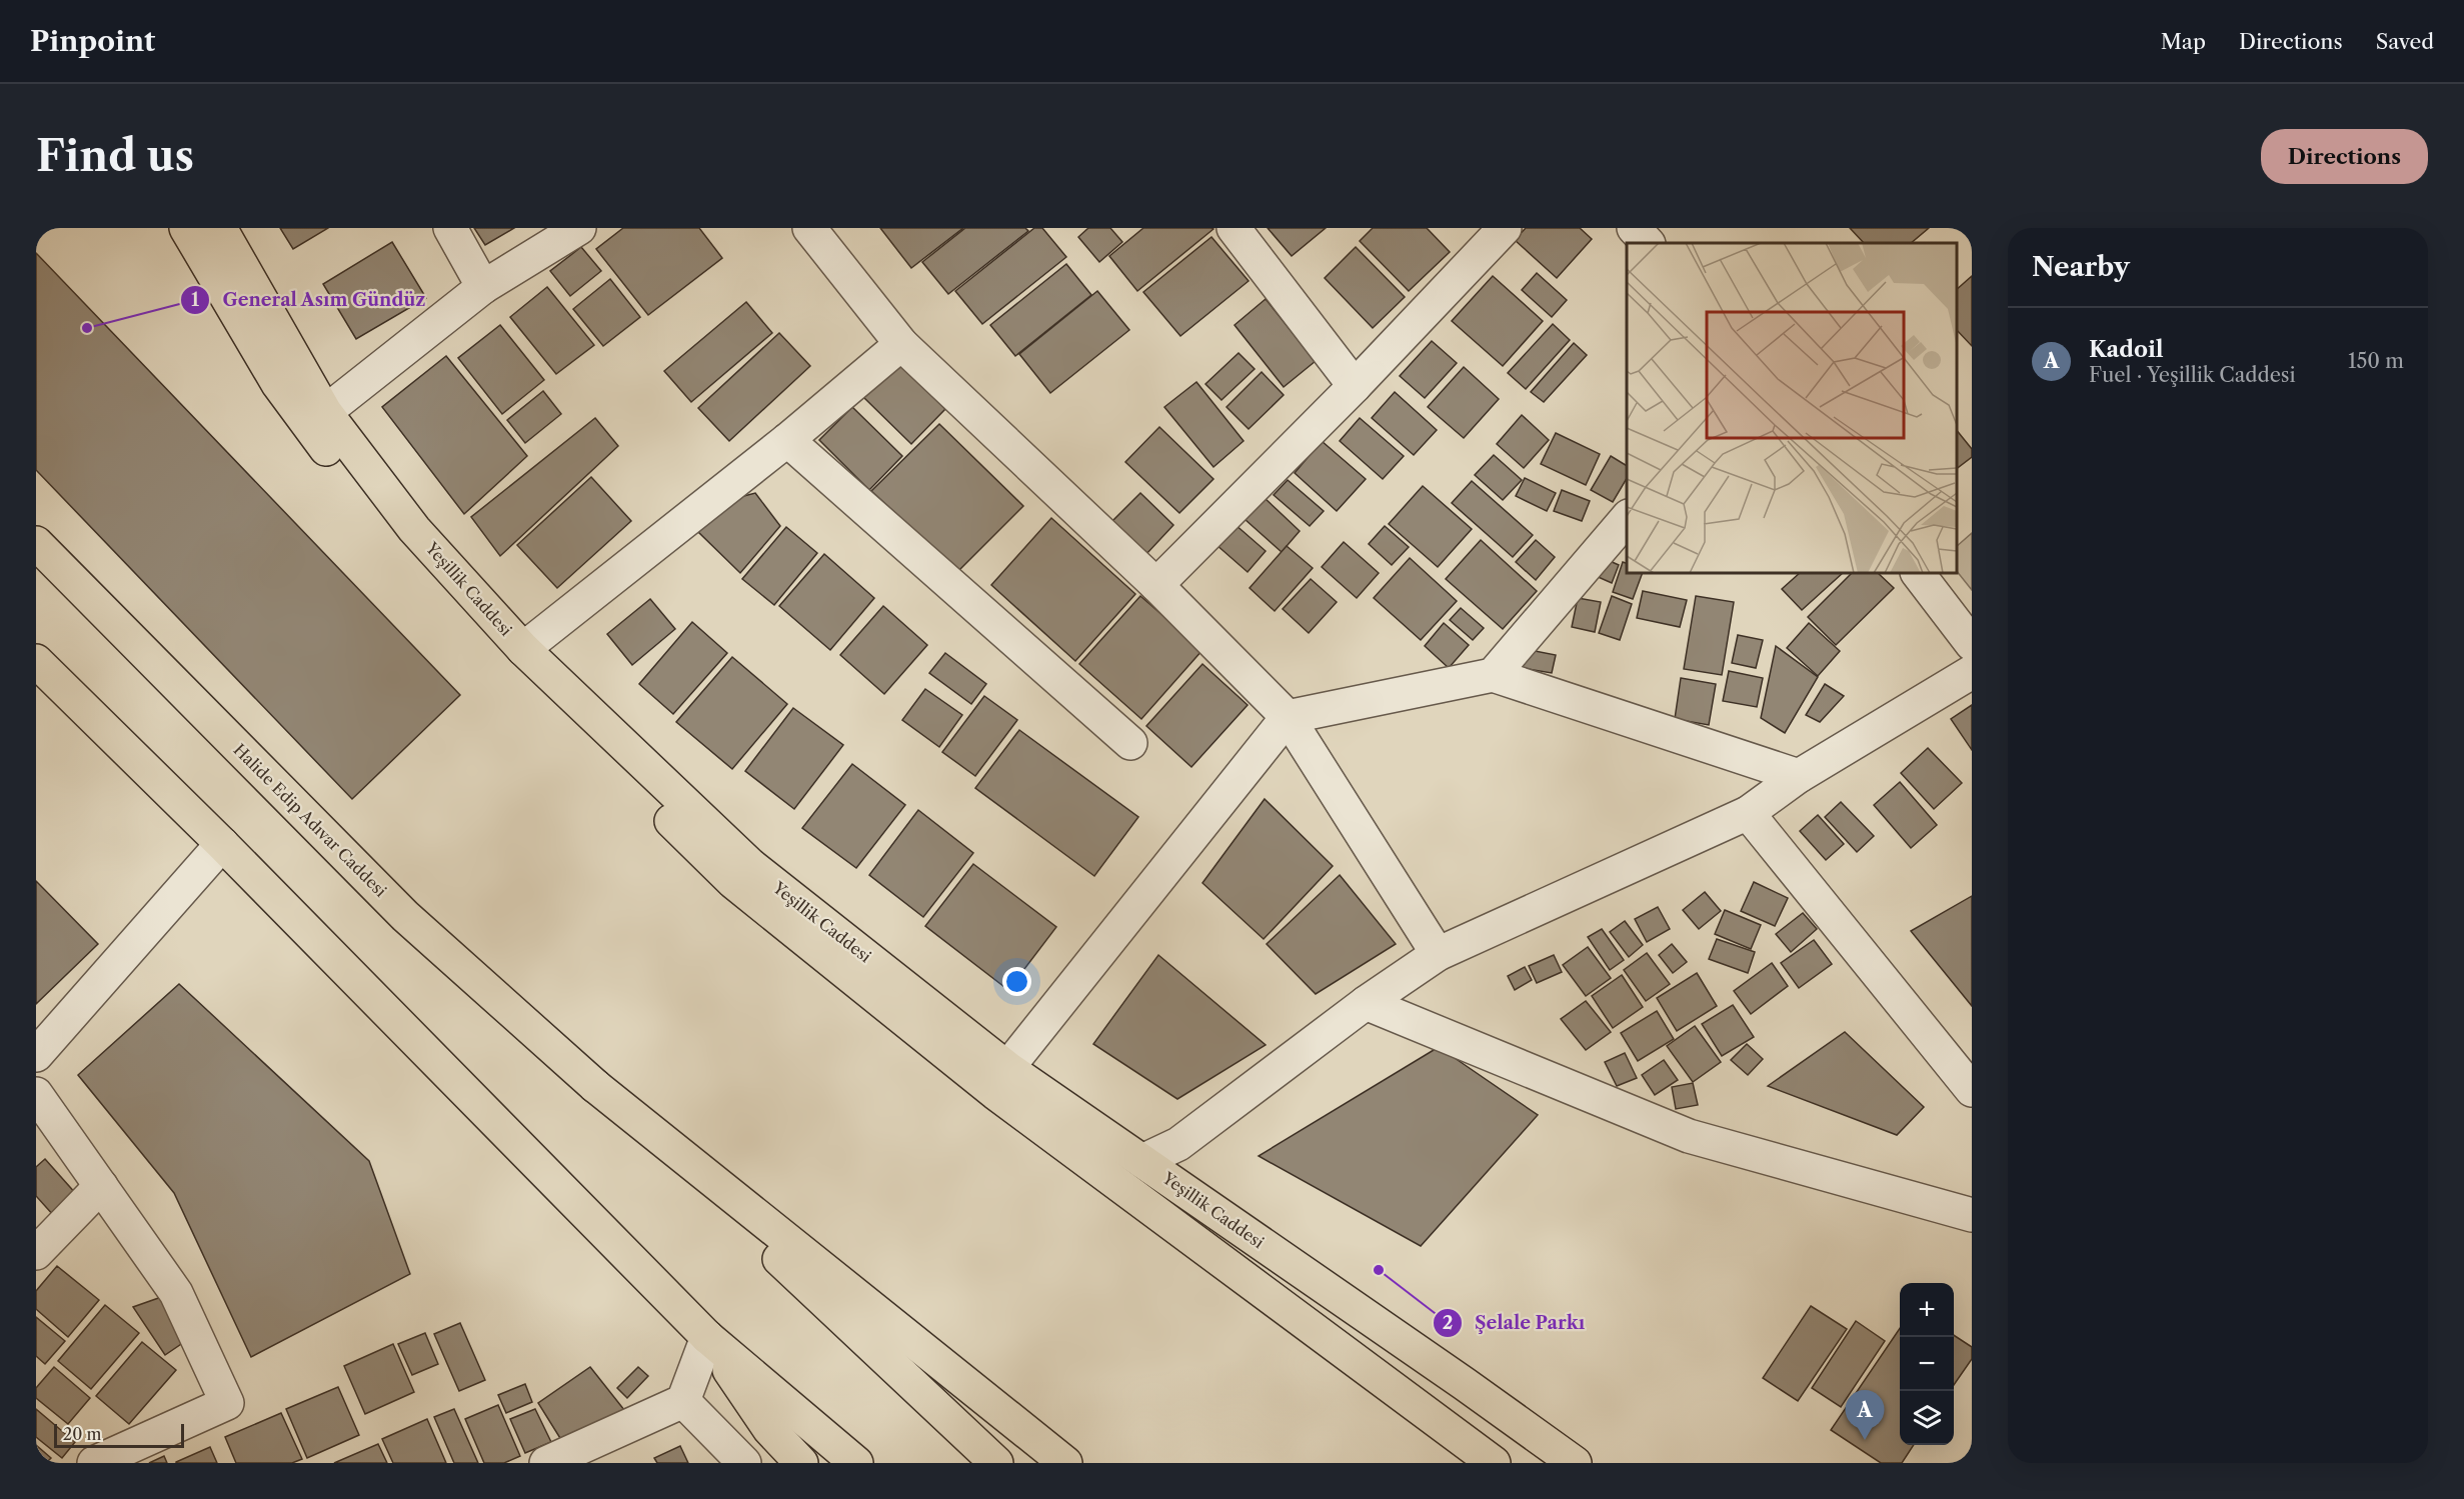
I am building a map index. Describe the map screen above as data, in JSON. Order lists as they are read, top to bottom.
{
  "streets": {
    "main road": ["Yeşillik Caddesi", "Halide Edip Adıvar Caddesi"]
  },
  "places": ["General Asım Gündüz", "Şelale Parkı"],
  "scale_bar": "20 m",
  "page": {
    "header": "Pinpoint",
    "nav": ["Map", "Directions", "Saved"],
    "buttons": "Directions",
    "title": "Find us",
    "heading": "Nearby",
    "list": [
      {
        "mark": "A",
        "name": "Kadoil",
        "note": "Fuel · Yeşillik Caddesi",
        "value": "150 m"
      }
    ],
    "map_buttons": ["+", "−"],
    "pins": "A",
    "scale": "20 m"
  }
}
